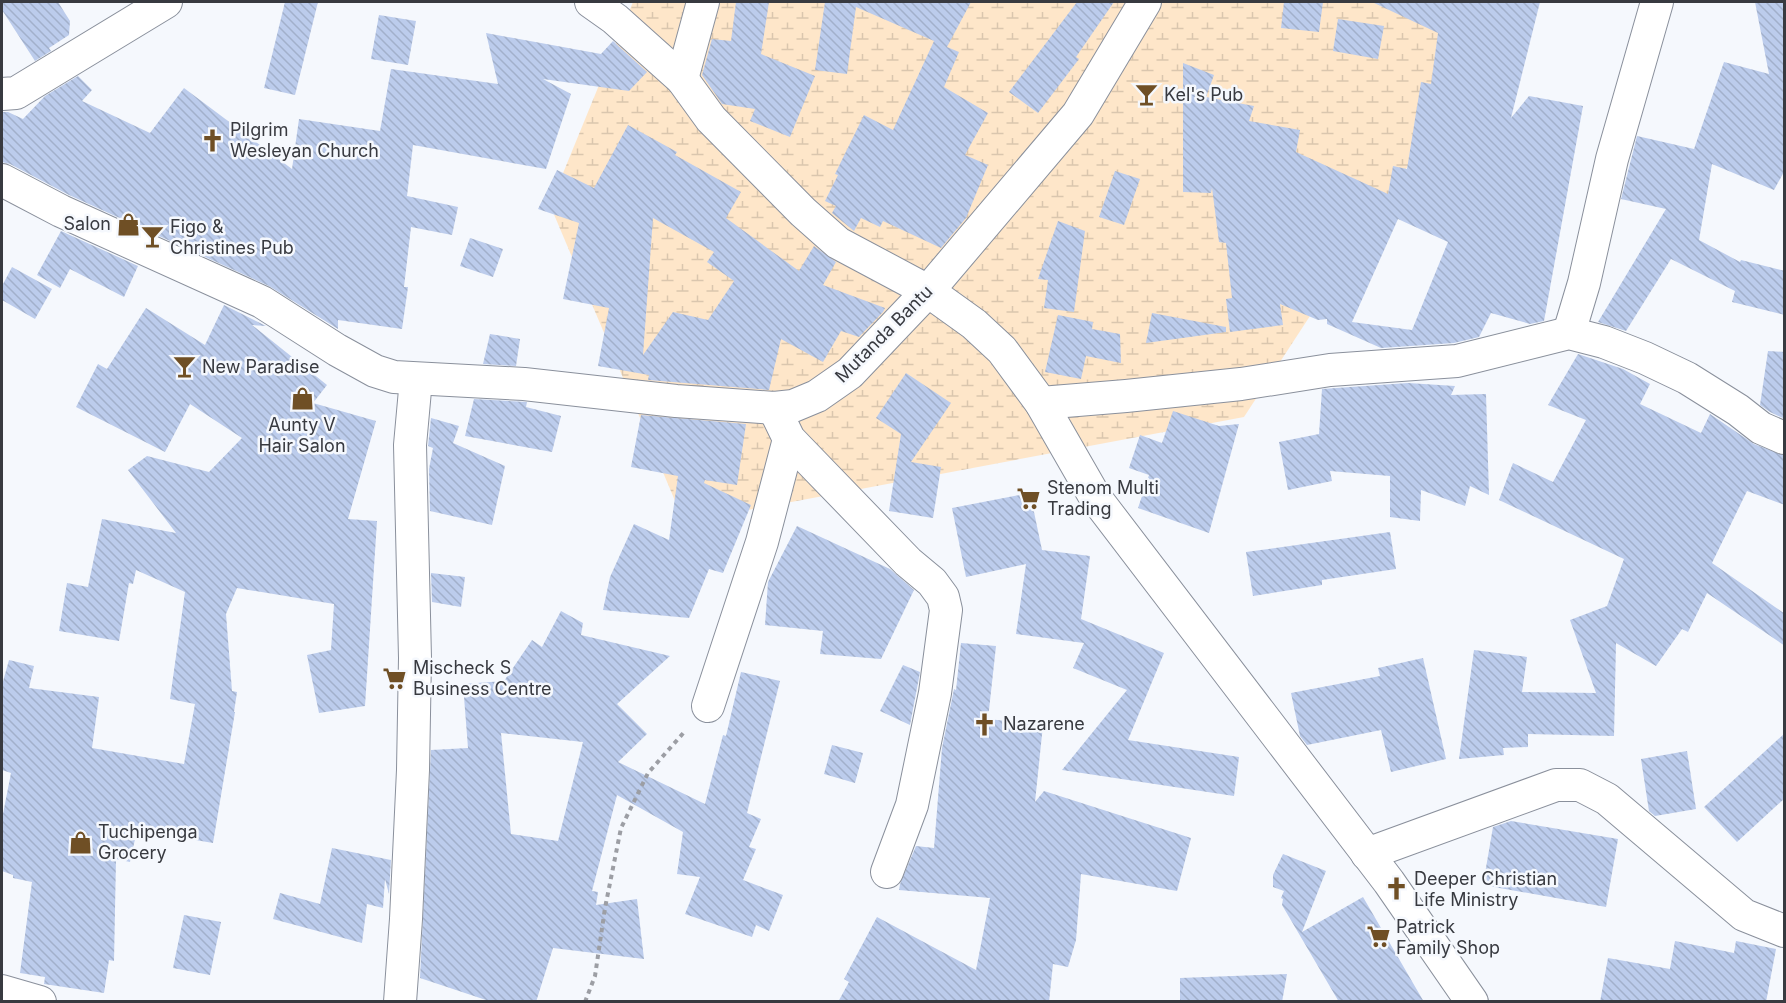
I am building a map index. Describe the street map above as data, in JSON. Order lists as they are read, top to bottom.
{
  "streets": {
    "street": ["Mutanda Bantu"]
  },
  "places": {
    "bar": ["Kel's Pub", "Figo & Christines Pub", "New Paradise"],
    "church": ["Pilgrim Wesleyan Church", "Nazarene", "Deeper Christian Life Ministry"],
    "shop": ["Salon", "Aunty V Hair Salon", "Tuchipenga Grocery"],
    "supermarket": ["Stenom Multi Trading", "Mischeck S Business Centre", "Patrick Family Shop"]
  }
}
